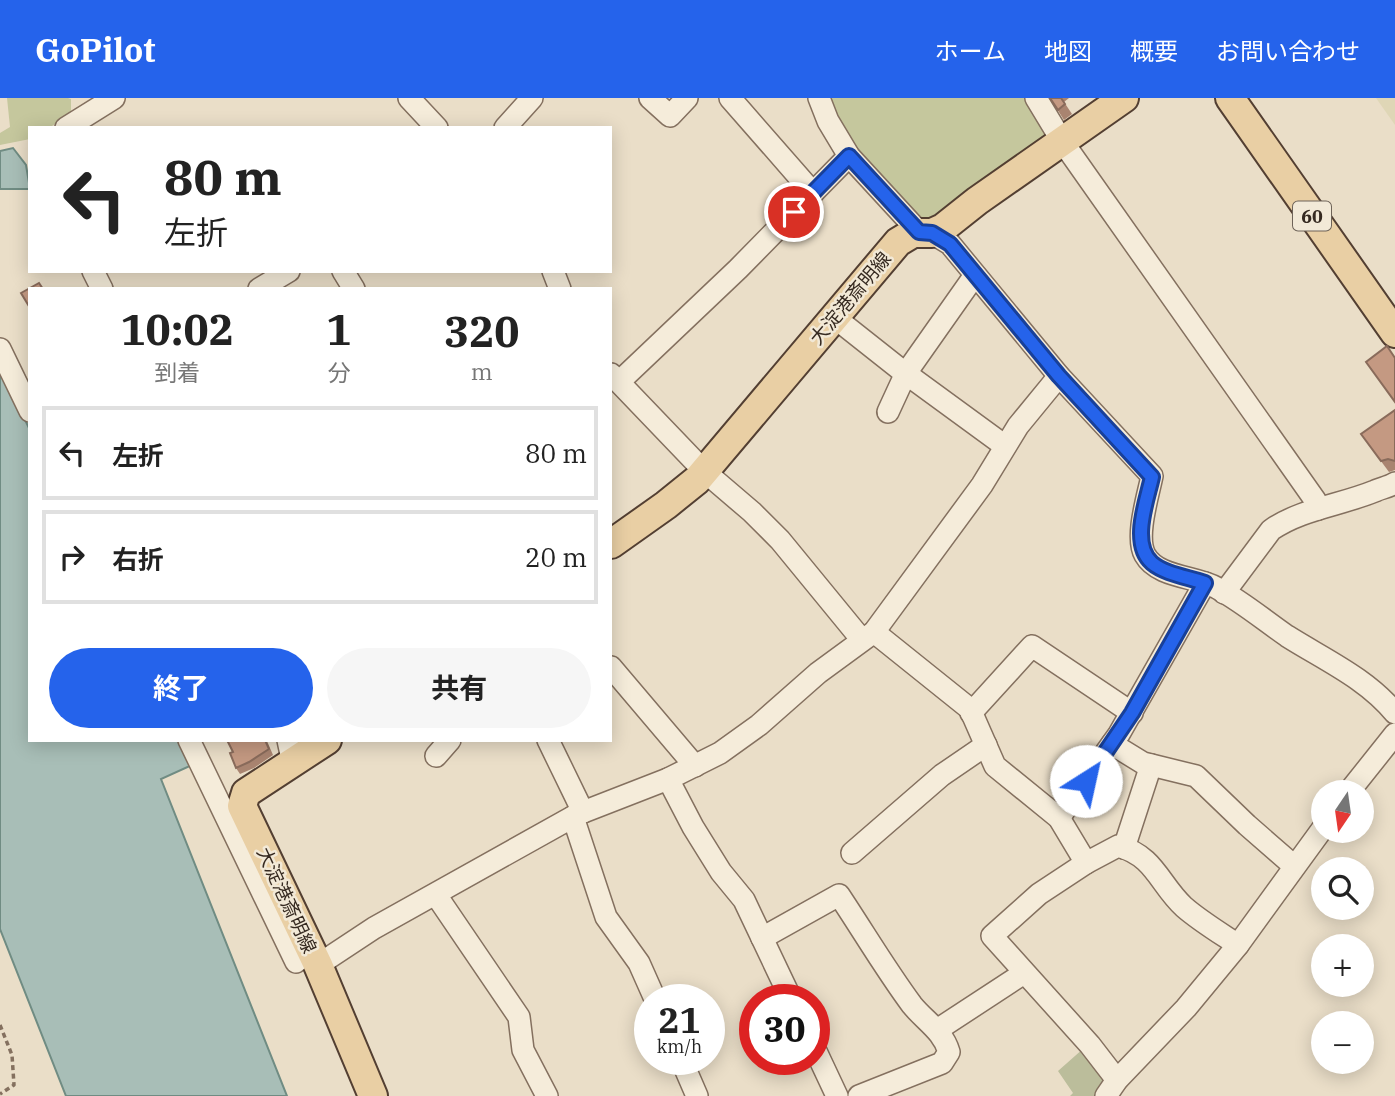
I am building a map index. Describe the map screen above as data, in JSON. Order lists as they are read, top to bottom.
{
  "streets": {
    "main road": ["60", "大淀港斎明線"]
  },
  "north": "bottom",
  "page": {
    "header": "GoPilot",
    "nav": [
      "ホーム",
      "地図",
      "概要",
      "お問い合わせ"
    ],
    "turn": ["80 m", "左折"],
    "eta": [
      "10:02",
      "到着",
      "1",
      "分",
      "320",
      "m"
    ],
    "list": [
      {
        "name": "左折",
        "value": "80 m"
      },
      {
        "name": "右折",
        "value": "20 m"
      }
    ],
    "buttons": ["終了", "共有"],
    "map_buttons": ["+", "−"],
    "speed": "21 km/h",
    "limit": "30"
  }
}
